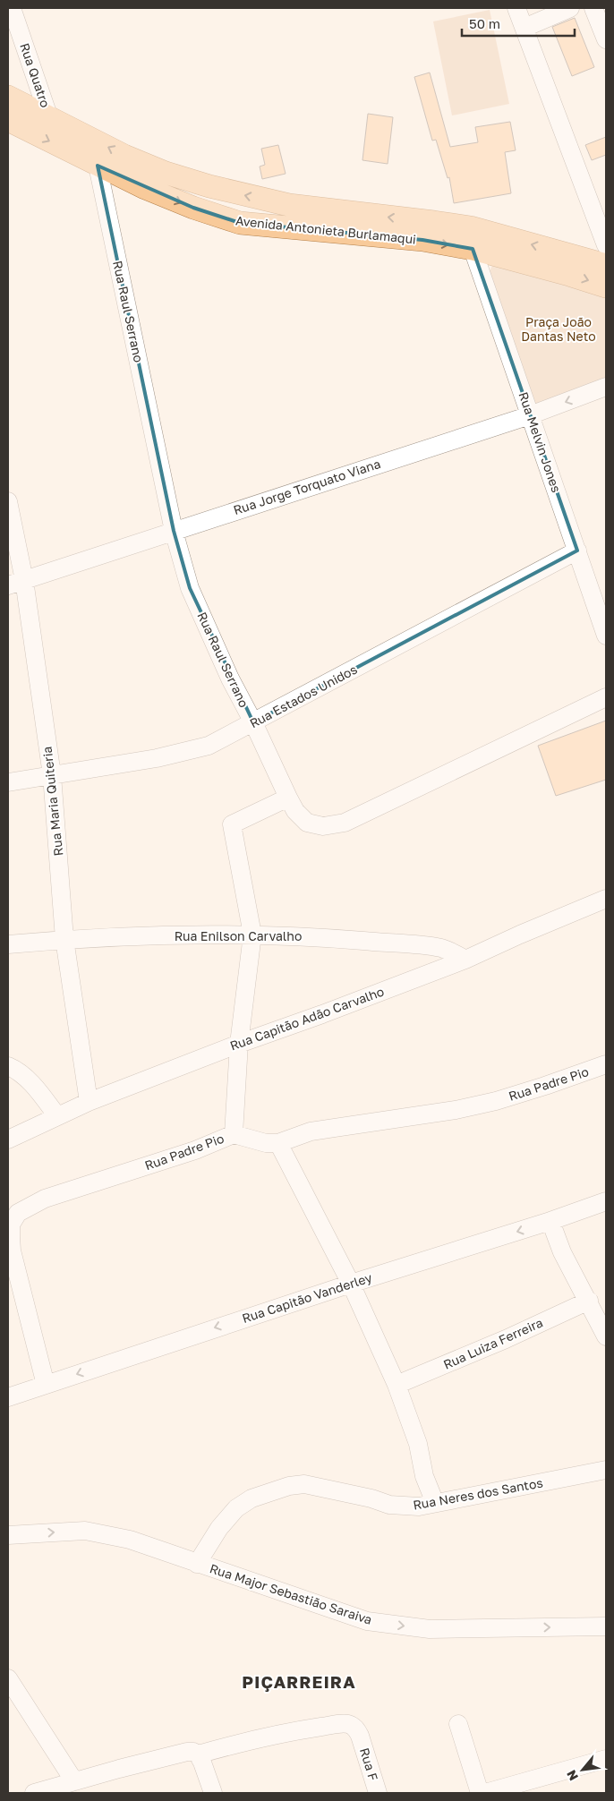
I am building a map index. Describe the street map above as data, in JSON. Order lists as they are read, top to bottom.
{
  "streets": {
    "main road": ["Avenida Antonieta Burlamaqui"],
    "street": [
      "Rua Quatro",
      "Rua Raul Serrano",
      "Rua Melvin Jones",
      "Rua Jorge Torquato Viana",
      "Rua Estados Unidos",
      "Rua Maria Quiteria",
      "Rua Enilson Carvalho",
      "Rua Capitão Adão Carvalho",
      "Rua Padre Pio",
      "Rua Capitão Vanderley",
      "Rua Luiza Ferreira",
      "Rua Neres dos Santos",
      "Rua Major Sebastião Saraiva",
      "Rua F"
    ]
  },
  "crossings": [
    ["Rua Quatro", "Avenida Antonieta Burlamaqui"],
    ["Avenida Antonieta Burlamaqui", "Rua Raul Serrano"],
    ["Avenida Antonieta Burlamaqui", "Rua Melvin Jones"],
    ["Rua Raul Serrano", "Rua Jorge Torquato Viana"],
    ["Rua Raul Serrano", "Rua Estados Unidos"],
    ["Rua Melvin Jones", "Rua Jorge Torquato Viana"],
    ["Rua Melvin Jones", "Rua Estados Unidos"],
    ["Rua Jorge Torquato Viana", "Rua Maria Quiteria"],
    ["Rua Estados Unidos", "Rua Maria Quiteria"],
    ["Rua Maria Quiteria", "Rua Enilson Carvalho"],
    ["Rua Maria Quiteria", "Rua Capitão Adão Carvalho"],
    ["Rua Enilson Carvalho", "Rua Capitão Adão Carvalho"],
    ["Rua Padre Pio", "Rua Capitão Vanderley"],
    ["Rua Neres dos Santos", "Rua Major Sebastião Saraiva"]
  ],
  "one_way": ["Rua Capitão Vanderley", "Rua Major Sebastião Saraiva"],
  "districts": ["PIÇARREIRA"],
  "parks": ["Praça João Dantas Neto"],
  "scale_bar": "50 m",
  "north": "bottom left"
}
